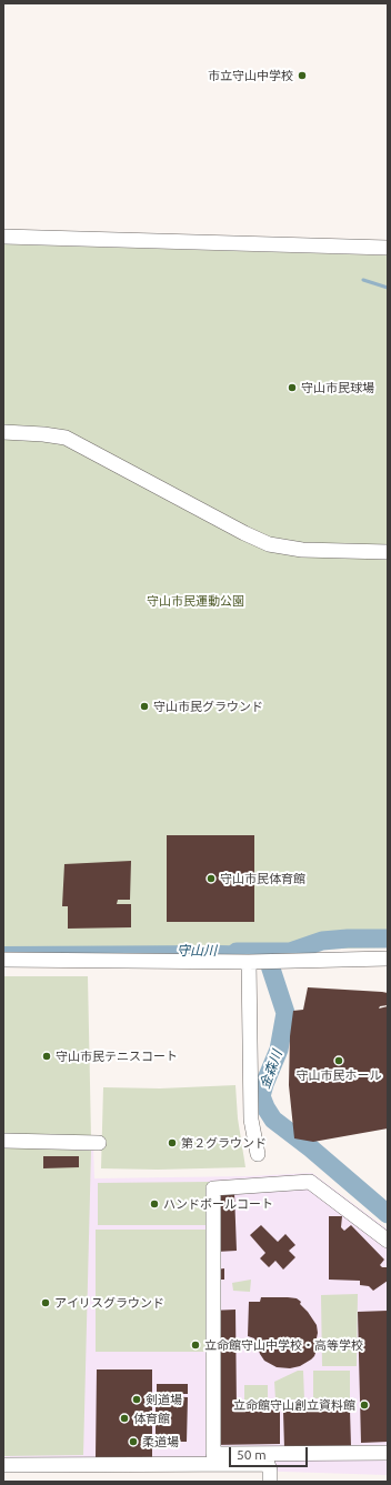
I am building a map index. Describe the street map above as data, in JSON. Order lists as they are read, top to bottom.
{
  "water": ["守山川", "金森川"],
  "parks": ["守山市民運動公園"],
  "places": [
    "市立守山中学校",
    "守山市民球場",
    "守山市民グラウンド",
    "守山市民体育館",
    "守山市民テニスコート",
    "守山市民ホール",
    "第２グラウンド",
    "ハンドボールコート",
    "アイリスグラウンド",
    "立命館守山中学校・高等学校",
    "剣道場",
    "立命館守山創立資料館",
    "体育館",
    "柔道場"
  ],
  "scale_bar": "50 m"
}
